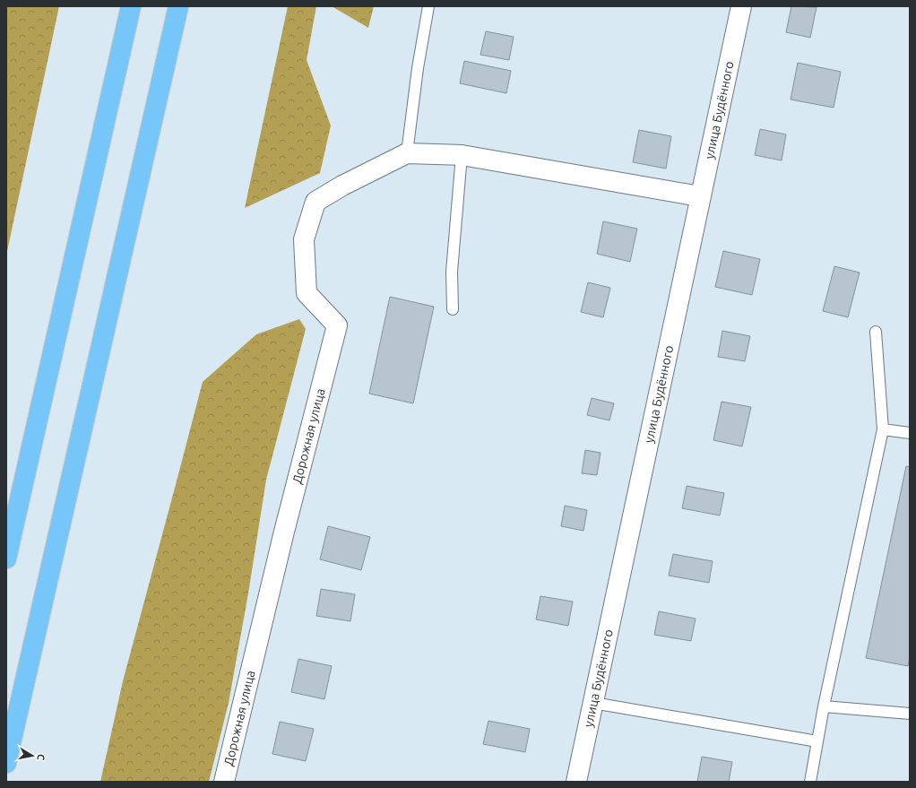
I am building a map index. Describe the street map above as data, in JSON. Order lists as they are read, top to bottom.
{
  "streets": {
    "street": ["улица Будённого", "Дорожная улица"]
  },
  "north": "right"
}
